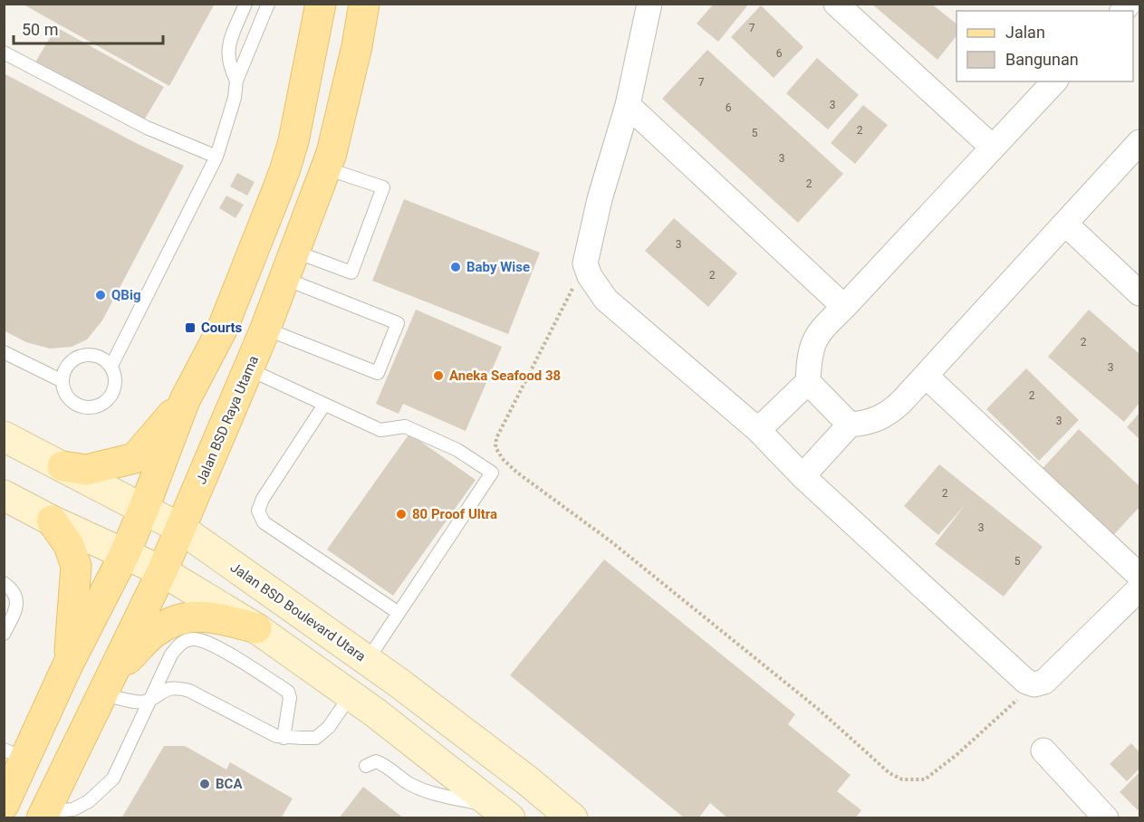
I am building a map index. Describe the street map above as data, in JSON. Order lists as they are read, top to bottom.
{
  "streets": {
    "main road": ["Jalan BSD Raya Utama", "Jalan BSD Boulevard Utara"]
  },
  "crossings": [
    ["Jalan BSD Raya Utama", "Jalan BSD Boulevard Utara"]
  ],
  "places": {
    "other": [
      "Baby Wise",
      "QBig",
      "Aneka Seafood 38",
      "80 Proof Ultra",
      "BCA"
    ],
    "transit": ["Courts"]
  },
  "house_numbers": [
    "7",
    "6",
    "7",
    "3",
    "6",
    "2",
    "5",
    "3",
    "2",
    "3",
    "2",
    "2",
    "3",
    "2",
    "3",
    "2",
    "3",
    "5"
  ],
  "legend": ["Jalan", "Bangunan"],
  "scale_bar": "50 m"
}
